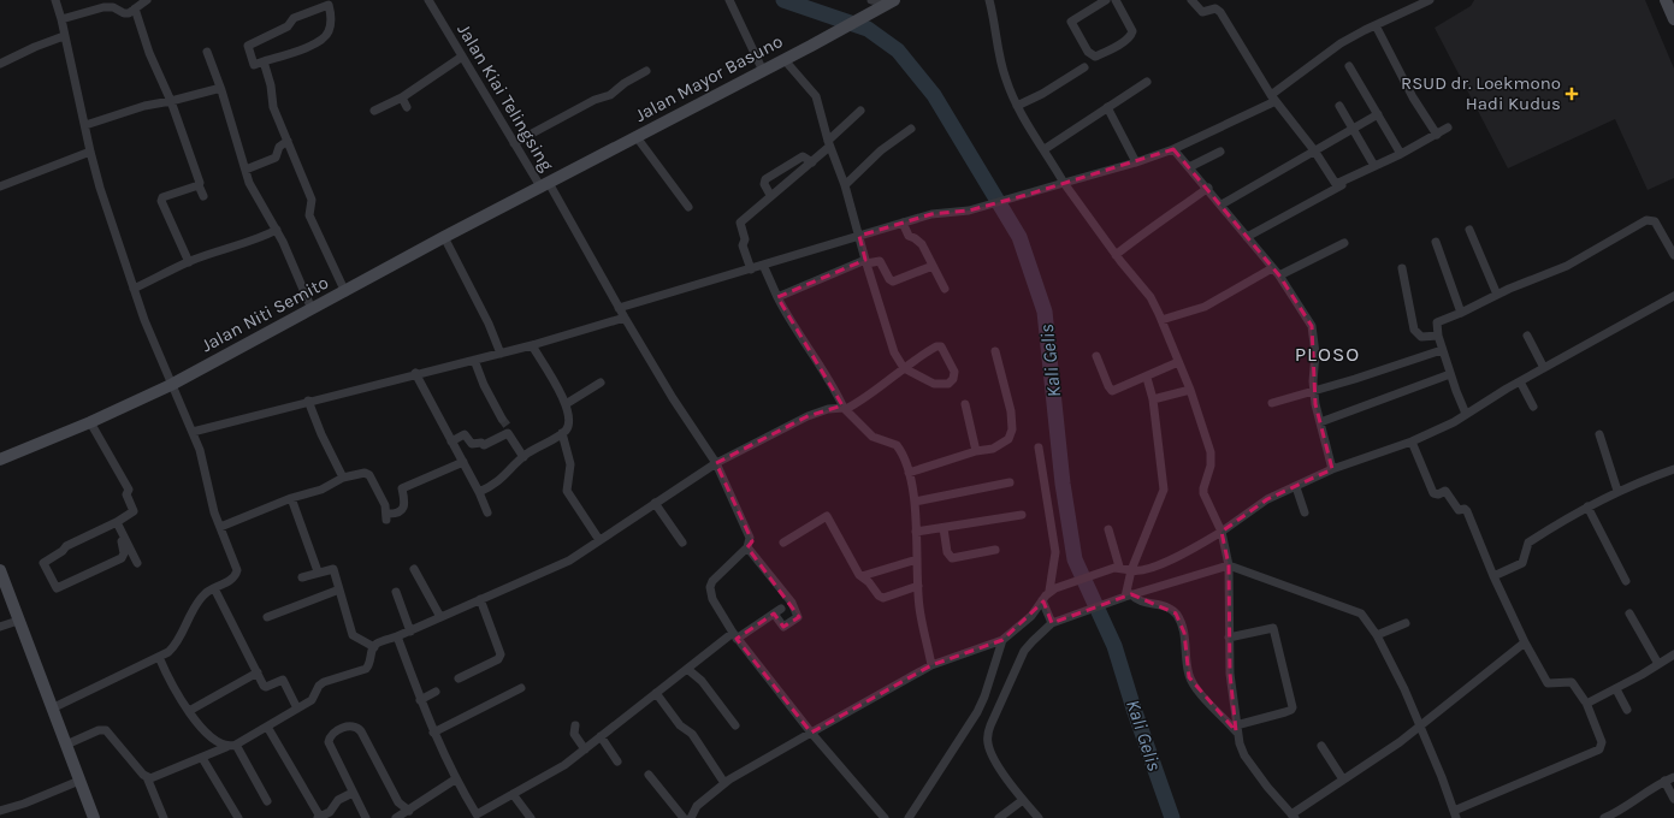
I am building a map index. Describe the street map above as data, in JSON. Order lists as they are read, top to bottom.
{
  "streets": {
    "main road": ["Jalan Mayor Basuno", "Jalan Niti Semito"],
    "street": ["Jalan Kiai Telingsing"]
  },
  "crossings": [
    ["Jalan Mayor Basuno", "Jalan Kiai Telingsing"],
    ["Jalan Mayor Basuno", "Jalan Niti Semito"],
    ["Jalan Kiai Telingsing", "Jalan Niti Semito"]
  ],
  "districts": ["PLOSO"],
  "water": ["Kali Gelis"],
  "places": {
    "health": ["RSUD dr. Loekmono Hadi Kudus"]
  }
}
